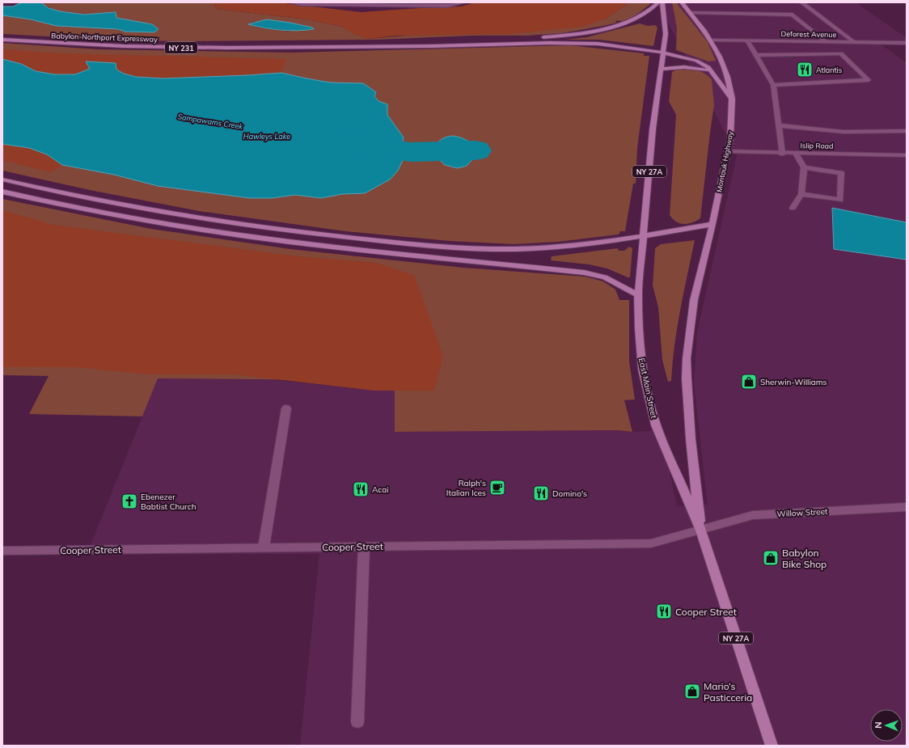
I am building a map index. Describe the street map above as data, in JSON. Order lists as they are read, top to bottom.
{
  "streets": {
    "main road": [
      "Babylon-Northport Expressway",
      "NY 231",
      "Montauk Highway",
      "NY 27A",
      "East Main Street"
    ],
    "street": [
      "Deforest Avenue",
      "Islip Road",
      "Willow Street",
      "Cooper Street"
    ]
  },
  "crossings": [
    ["Deforest Avenue", "Montauk Highway"],
    ["Islip Road", "Montauk Highway"],
    ["Montauk Highway", "East Main Street"],
    ["NY 27A", "East Main Street"],
    ["East Main Street", "Willow Street"],
    ["East Main Street", "Cooper Street"],
    ["Willow Street", "Cooper Street"]
  ],
  "water": ["Sampawams Creek", "Hawleys Lake"],
  "places": {
    "restaurant": [
      "Atlantis",
      "Acai",
      "Domino's",
      "Cooper Street"
    ],
    "shop": ["Sherwin-Williams", "Babylon Bike Shop", "Mario’s Pasticceria"],
    "cafe": ["Ralph's Italian Ices"],
    "church": ["Ebenezer Babtist Church"]
  },
  "north": "left"
}
